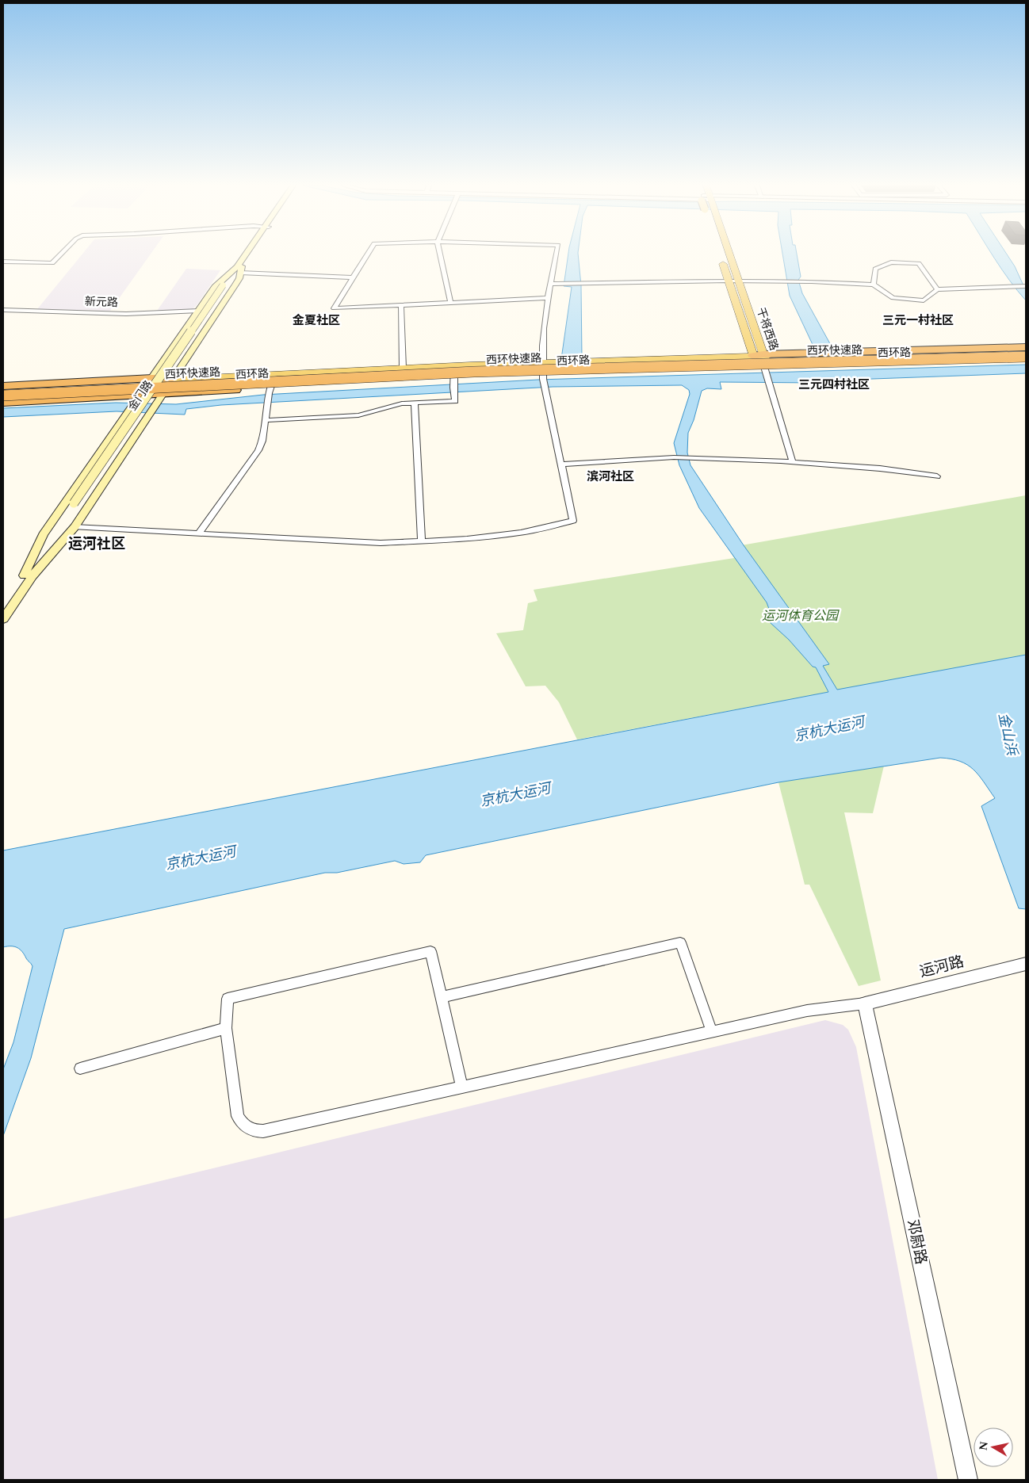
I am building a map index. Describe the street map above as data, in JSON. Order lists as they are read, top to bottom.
{
  "streets": {
    "highway": ["西环快速路"],
    "main road": ["干将西路", "西环路", "金门路"],
    "street": ["新元路", "运河路", "邓尉路"]
  },
  "crossings": [
    ["干将西路", "西环路"],
    ["西环快速路", "西环路"],
    ["运河路", "邓尉路"]
  ],
  "districts": [
    "金夏社区",
    "三元一村社区",
    "三元四村社区",
    "滨河社区",
    "运河社区"
  ],
  "water": ["京杭大运河", "金山浜"],
  "parks": ["运河体育公园"],
  "north": "left"
}
